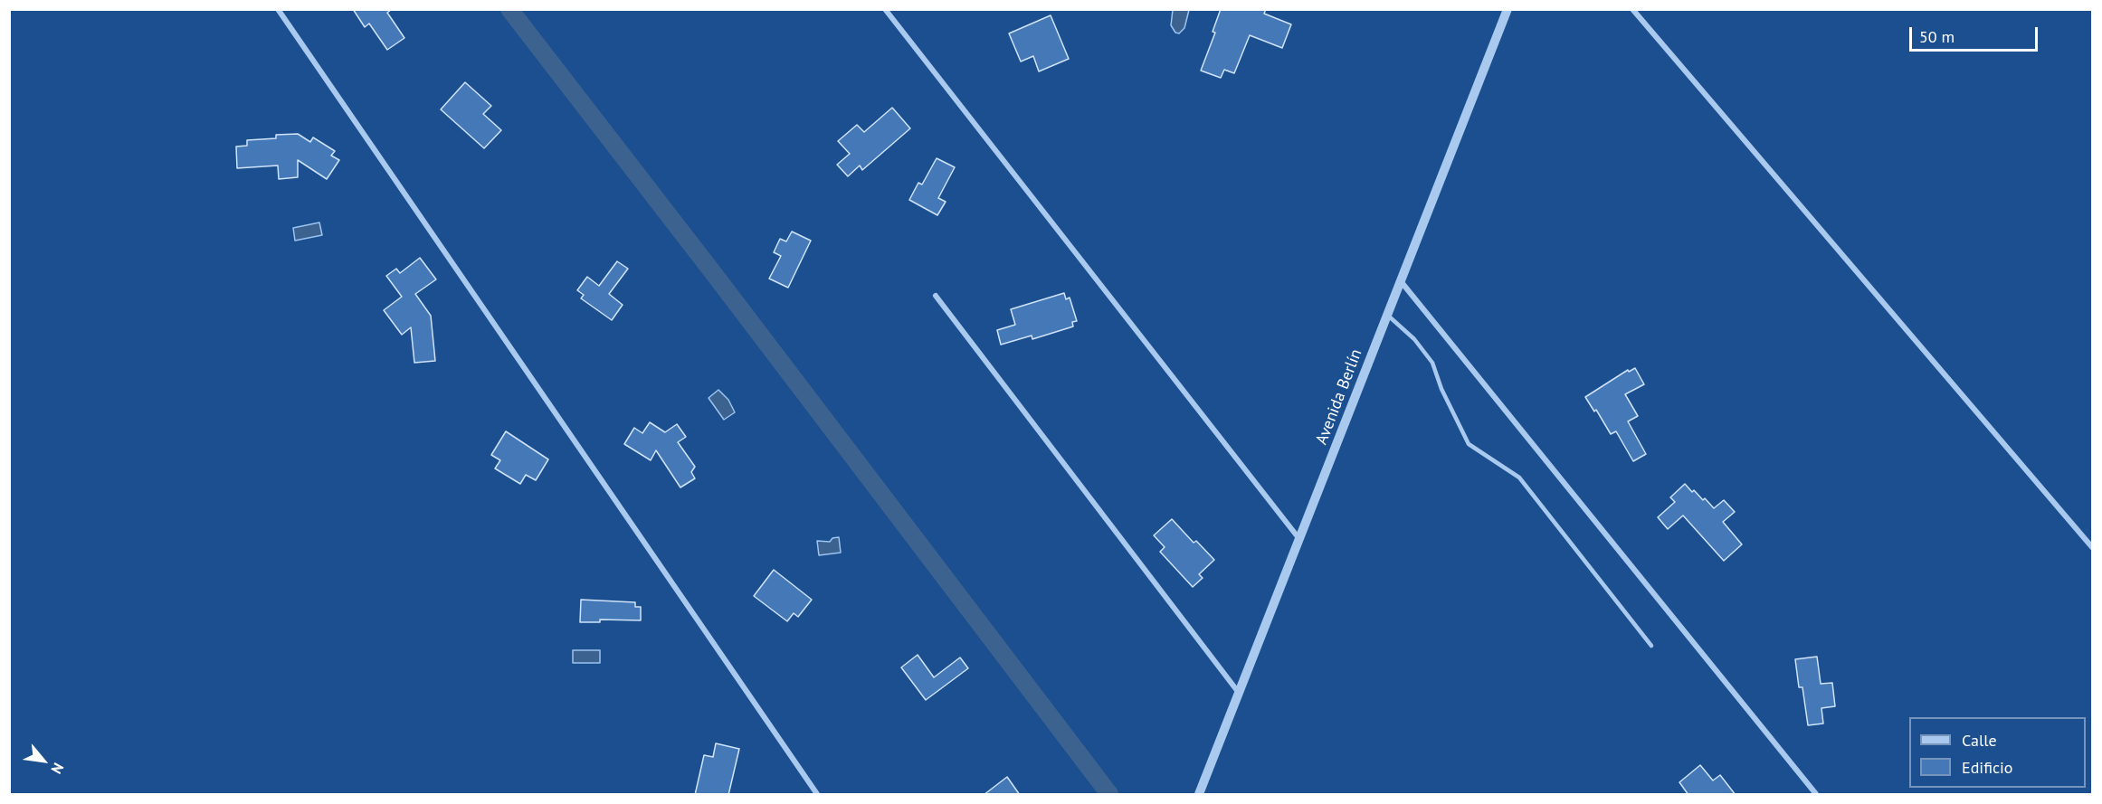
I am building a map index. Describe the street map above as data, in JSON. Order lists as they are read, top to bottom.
{
  "streets": {
    "street": ["Avenida Berlín"]
  },
  "legend": ["Calle", "Edificio"],
  "scale_bar": "50 m",
  "north": "bottom right"
}
